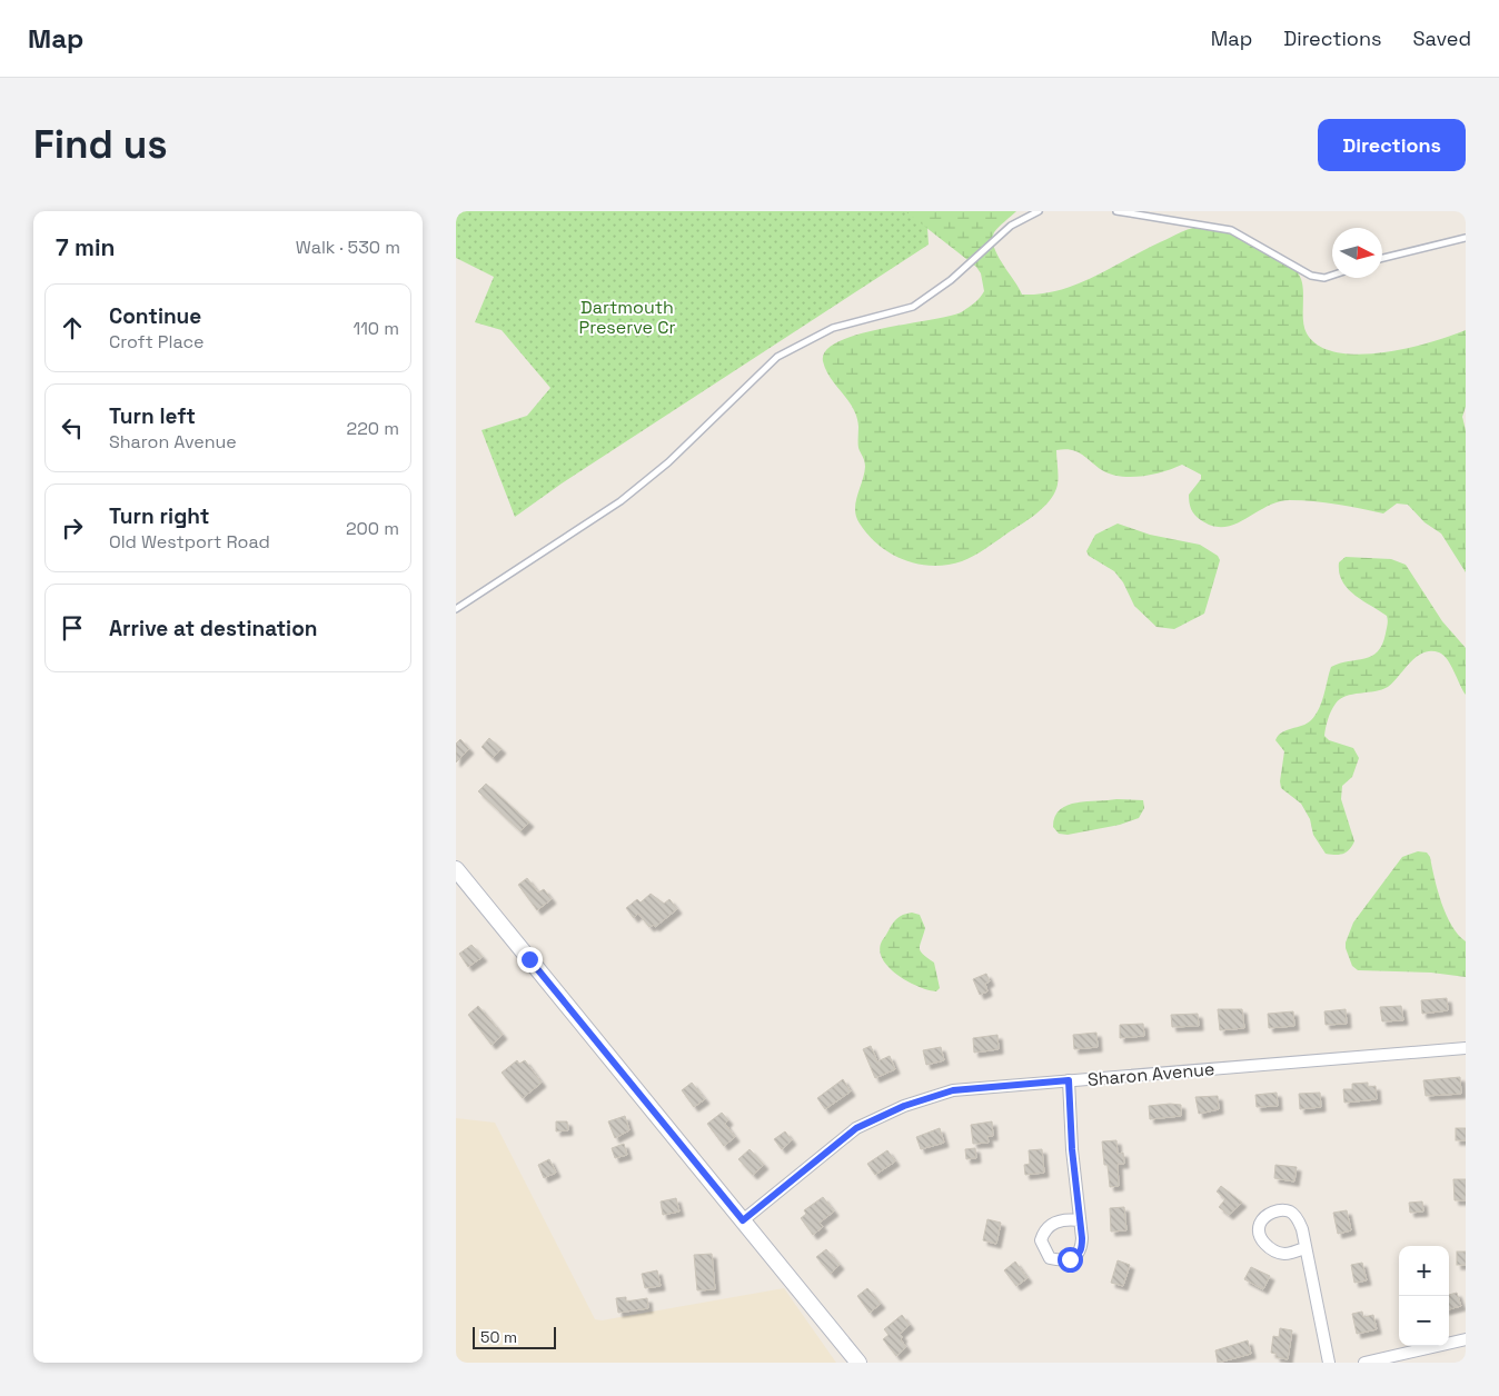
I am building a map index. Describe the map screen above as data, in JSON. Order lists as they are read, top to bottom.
{
  "streets": {
    "street": ["Sharon Avenue"]
  },
  "parks": ["Dartmouth Preserve Cr"],
  "scale_bar": "50 m",
  "north": "right",
  "page": {
    "header": "Map",
    "nav": ["Map", "Directions", "Saved"],
    "buttons": "Directions",
    "title": "Find us",
    "heading": ["7 min", "Walk · 530 m"],
    "list": [
      ["Continue", "Croft Place", "110 m"],
      ["Turn left", "Sharon Avenue", "220 m"],
      ["Turn right", "Old Westport Road", "200 m"],
      "Arrive at destination"
    ],
    "map_buttons": ["+", "−"],
    "scale": "50 m"
  }
}
